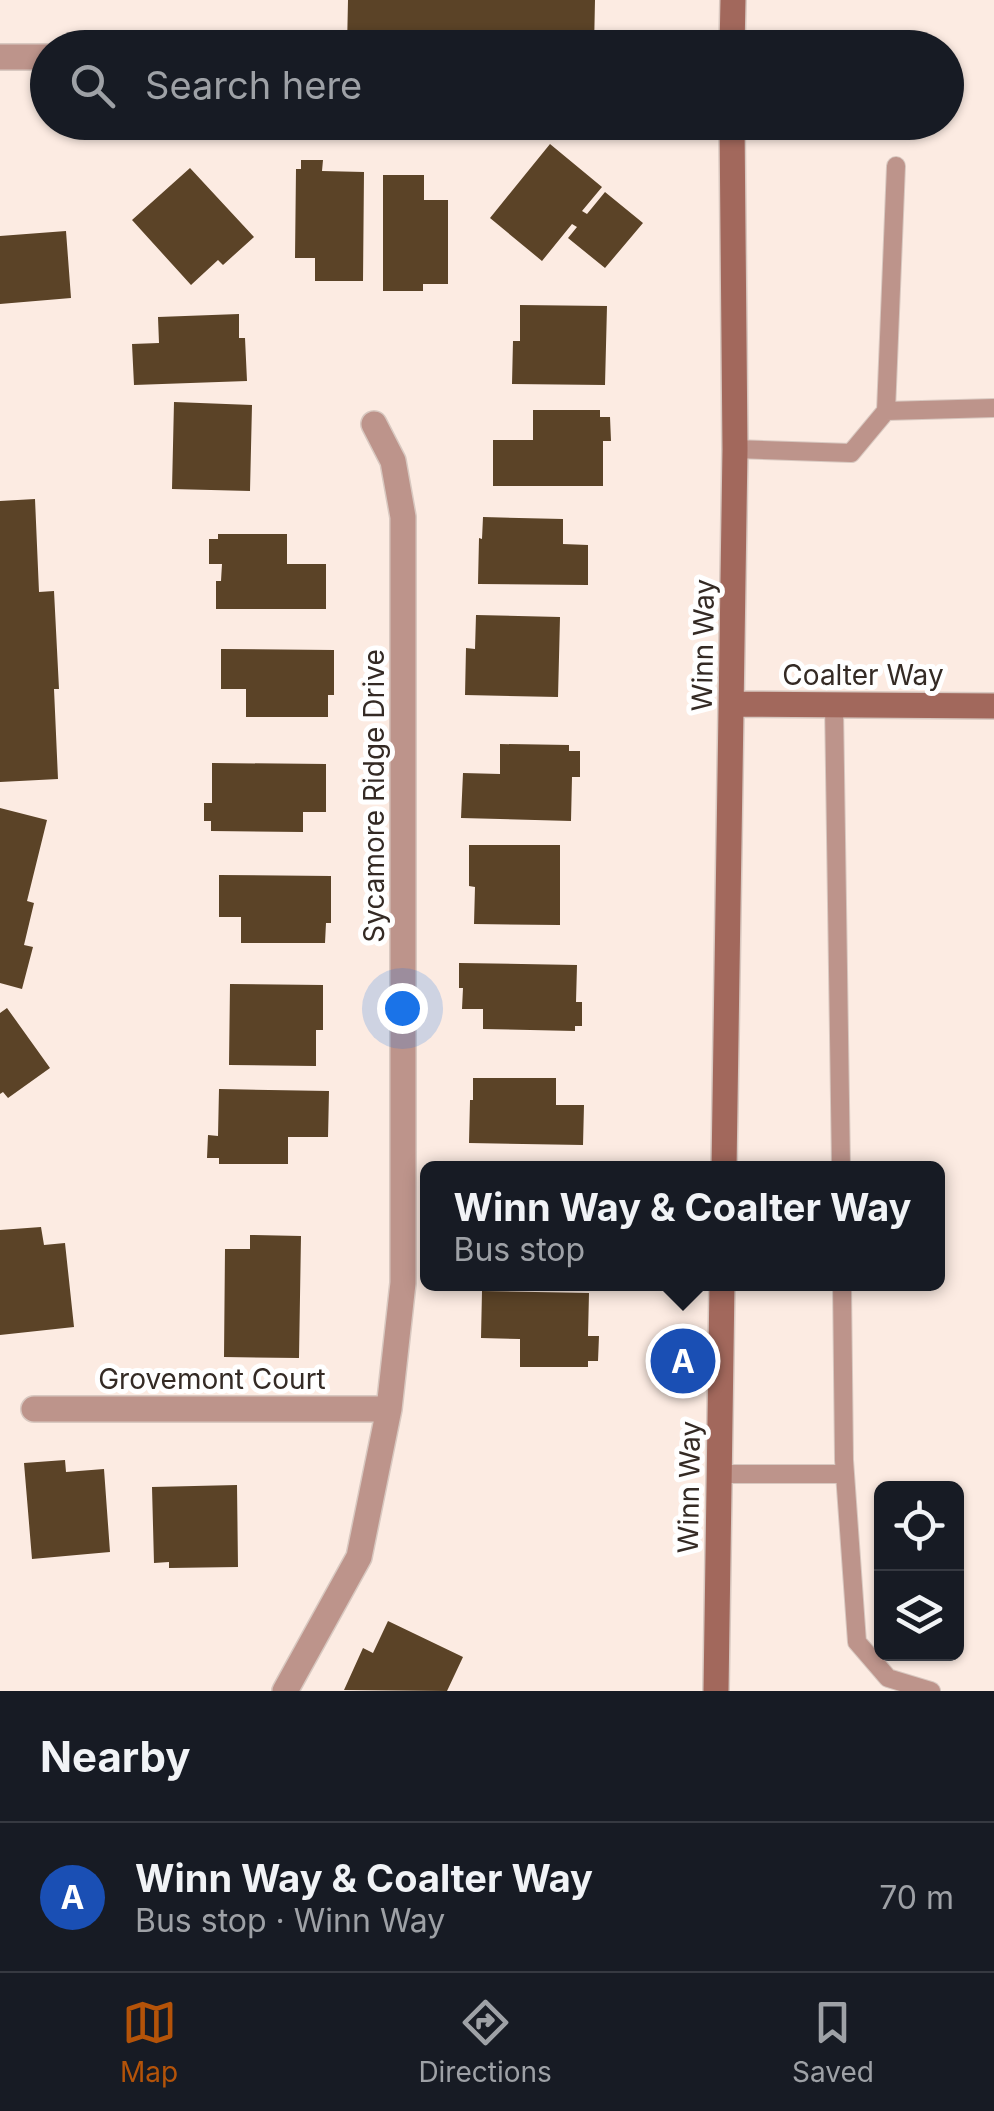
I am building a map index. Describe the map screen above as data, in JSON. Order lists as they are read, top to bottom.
{
  "streets": {
    "street": [
      "Winn Way",
      "Coalter Way",
      "Sycamore Ridge Drive",
      "Grovemont Court"
    ]
  },
  "crossings": [
    ["Winn Way", "Coalter Way"],
    ["Sycamore Ridge Drive", "Grovemont Court"]
  ],
  "page": {
    "search": "Search here",
    "popup": ["Winn Way & Coalter Way", "Bus stop"],
    "pins": "A",
    "heading": "Nearby",
    "list": [
      {
        "mark": "A",
        "name": "Winn Way & Coalter Way",
        "note": "Bus stop · Winn Way",
        "value": "70 m"
      }
    ],
    "nav": ["Map", "Directions", "Saved"]
  }
}
